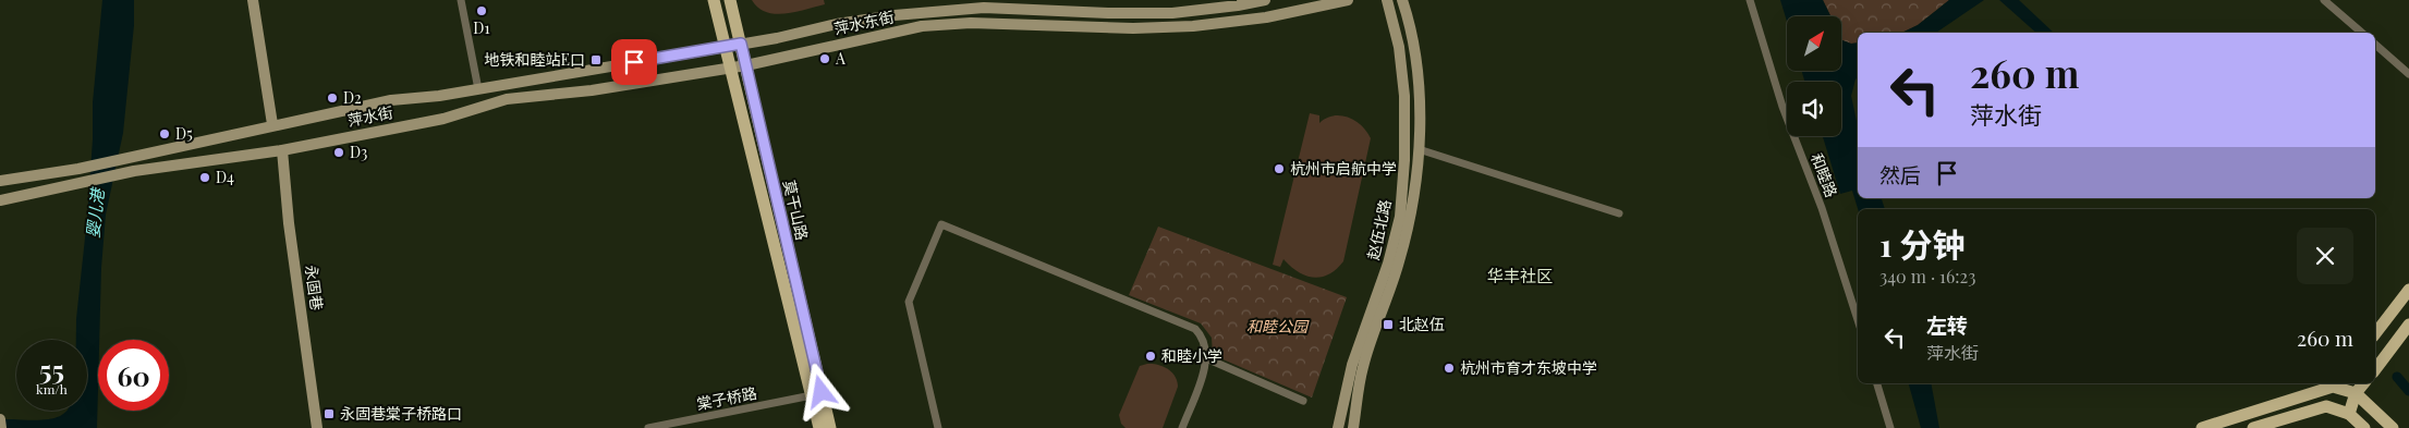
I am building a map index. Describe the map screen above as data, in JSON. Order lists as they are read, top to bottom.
{
  "streets": {
    "main road": [
      "萍水东街",
      "萍水街",
      "莫干山路",
      "赵伍北路",
      "永固巷"
    ],
    "street": ["和睦路", "棠子桥路"]
  },
  "crossings": [
    ["萍水东街", "萍水街"],
    ["萍水东街", "莫干山路"],
    ["萍水街", "莫干山路"],
    ["萍水街", "永固巷"],
    ["莫干山路", "棠子桥路"]
  ],
  "districts": ["华丰社区"],
  "water": ["婴儿港"],
  "parks": ["和睦公园"],
  "places": {
    "other": [
      "D1",
      "A",
      "D2",
      "D5",
      "D3",
      "杭州市启航中学",
      "D4",
      "和睦小学",
      "杭州市育才东坡中学"
    ],
    "transit": ["地铁和睦站E口", "北赵伍", "永固巷棠子桥路口"]
  },
  "north": "top right",
  "page": {
    "turn": ["260 m", "萍水街"],
    "then": "然后",
    "heading": ["1 分钟", "340 m · 16:23"],
    "list": [
      {
        "name": "左转",
        "note": "萍水街",
        "value": "260 m"
      }
    ],
    "speed": "55 km/h",
    "limit": "60"
  }
}
